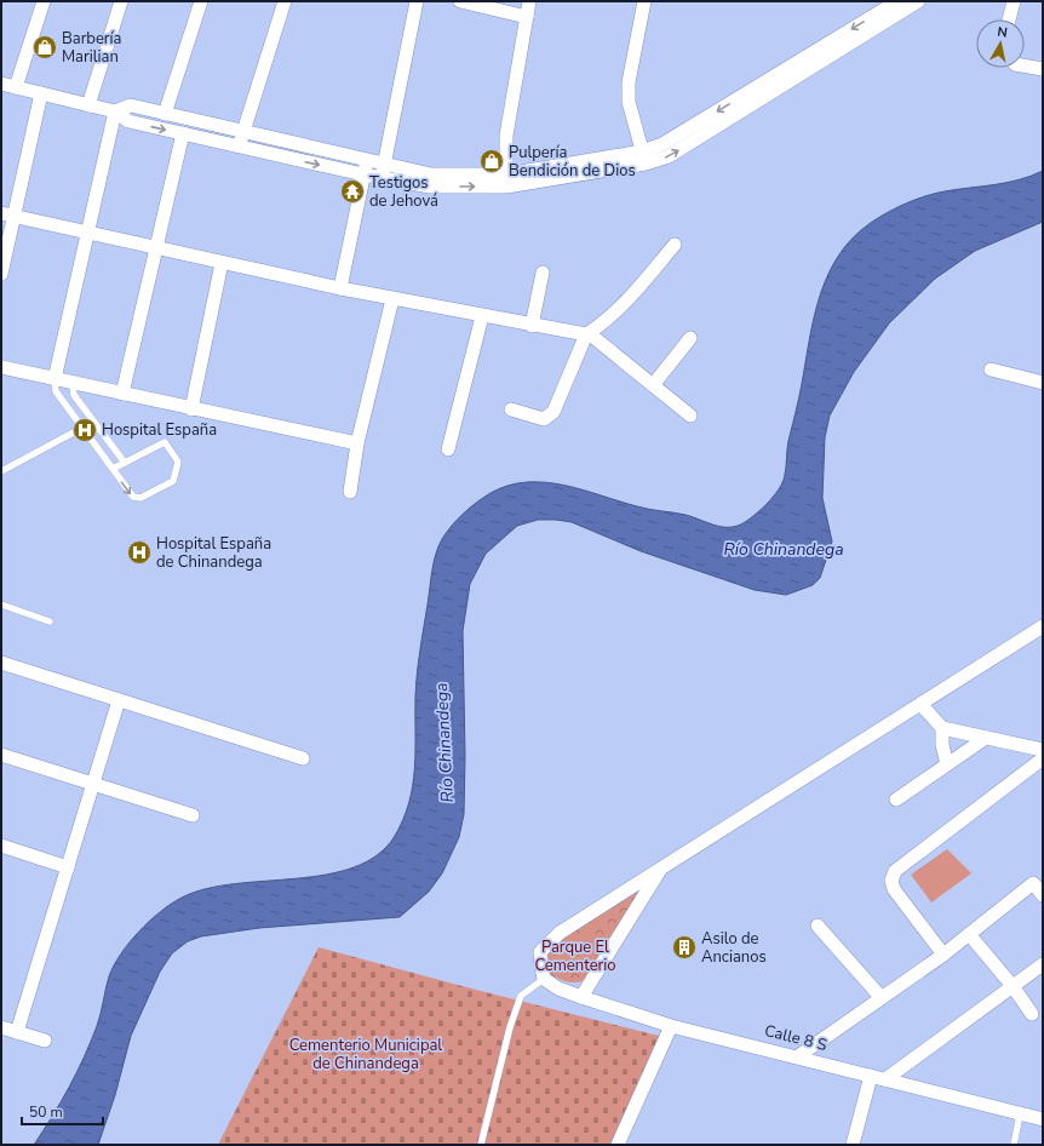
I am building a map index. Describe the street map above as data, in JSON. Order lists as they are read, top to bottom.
{
  "streets": {
    "street": ["Calle 8 S"]
  },
  "water": ["Río Chinandega"],
  "parks": ["Parque El Cementerio", "Cementerio Municipal de Chinandega"],
  "places": {
    "shop": ["Barbería Marilian", "Pulpería Bendición de Dios"],
    "temple": ["Testigos de Jehová"],
    "hospital": ["Hospital España", "Hospital España de Chinandega"],
    "building": ["Asilo de Ancianos"]
  },
  "scale_bar": "50 m",
  "north": "top"
}
